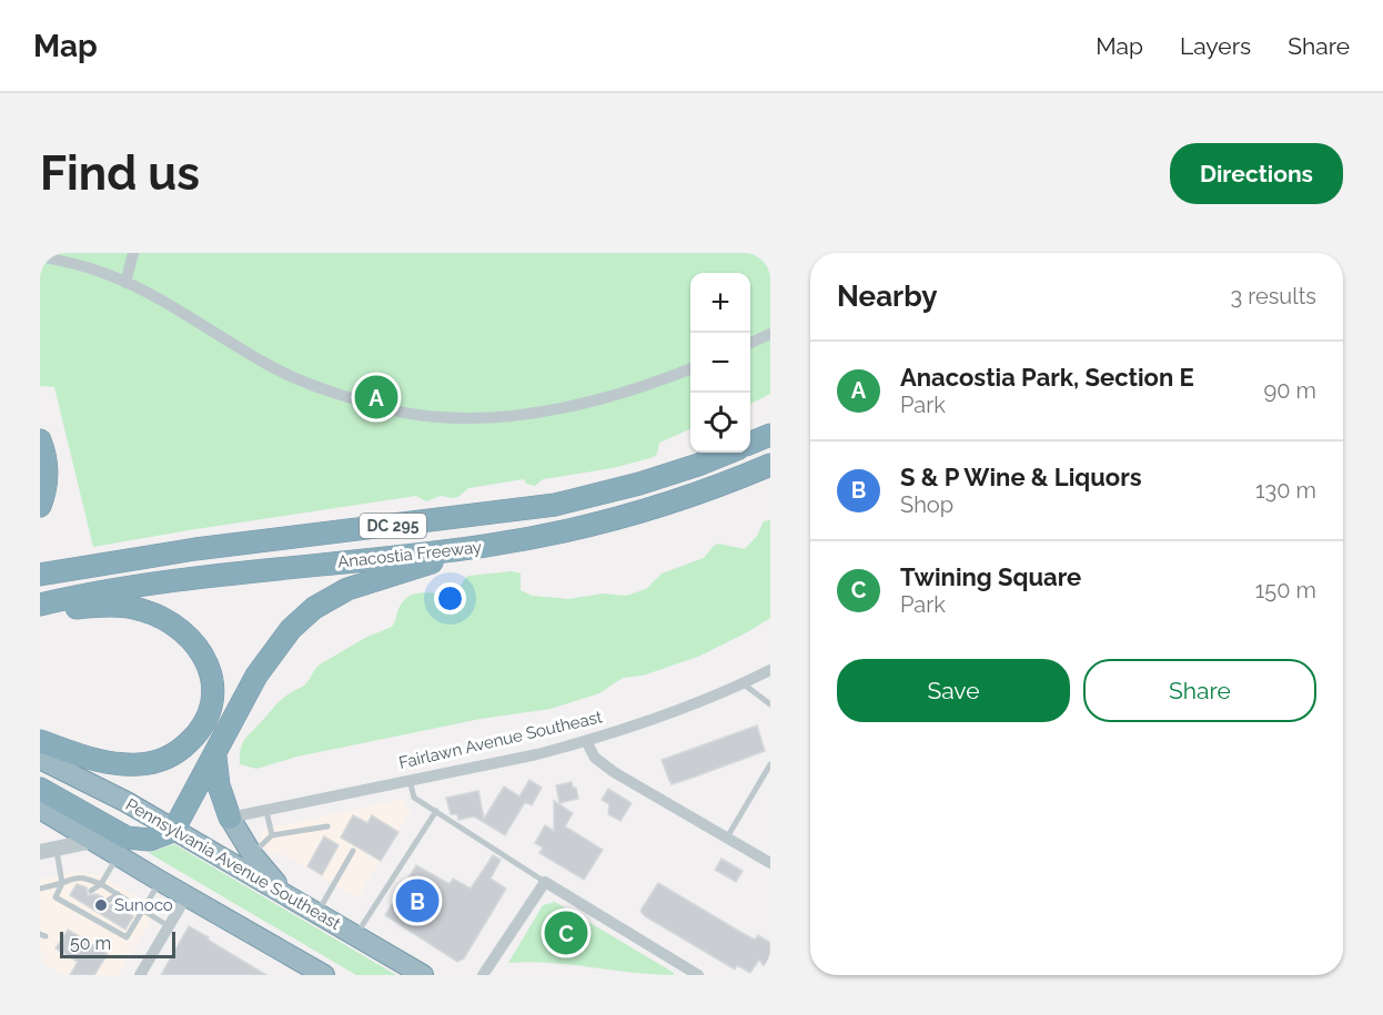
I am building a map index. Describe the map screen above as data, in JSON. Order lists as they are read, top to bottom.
{
  "streets": {
    "highway": ["DC 295", "Anacostia Freeway", "Pennsylvania Avenue Southeast"],
    "street": ["Fairlawn Avenue Southeast"]
  },
  "places": ["Sunoco"],
  "scale_bar": "50 m",
  "page": {
    "header": "Map",
    "nav": ["Map", "Layers", "Share"],
    "buttons": [
      "Directions",
      ["Save", "Share"]
    ],
    "title": "Find us",
    "heading": ["Nearby", "3 results"],
    "map_buttons": ["+", "−"],
    "list": [
      {
        "mark": "A",
        "name": "Anacostia Park, Section E",
        "note": "Park",
        "value": "90 m"
      },
      {
        "mark": "B",
        "name": "S & P Wine & Liquors",
        "note": "Shop",
        "value": "130 m"
      },
      {
        "mark": "C",
        "name": "Twining Square",
        "note": "Park",
        "value": "150 m"
      }
    ],
    "pins": ["A", "B", "C"],
    "scale": "50 m"
  }
}
